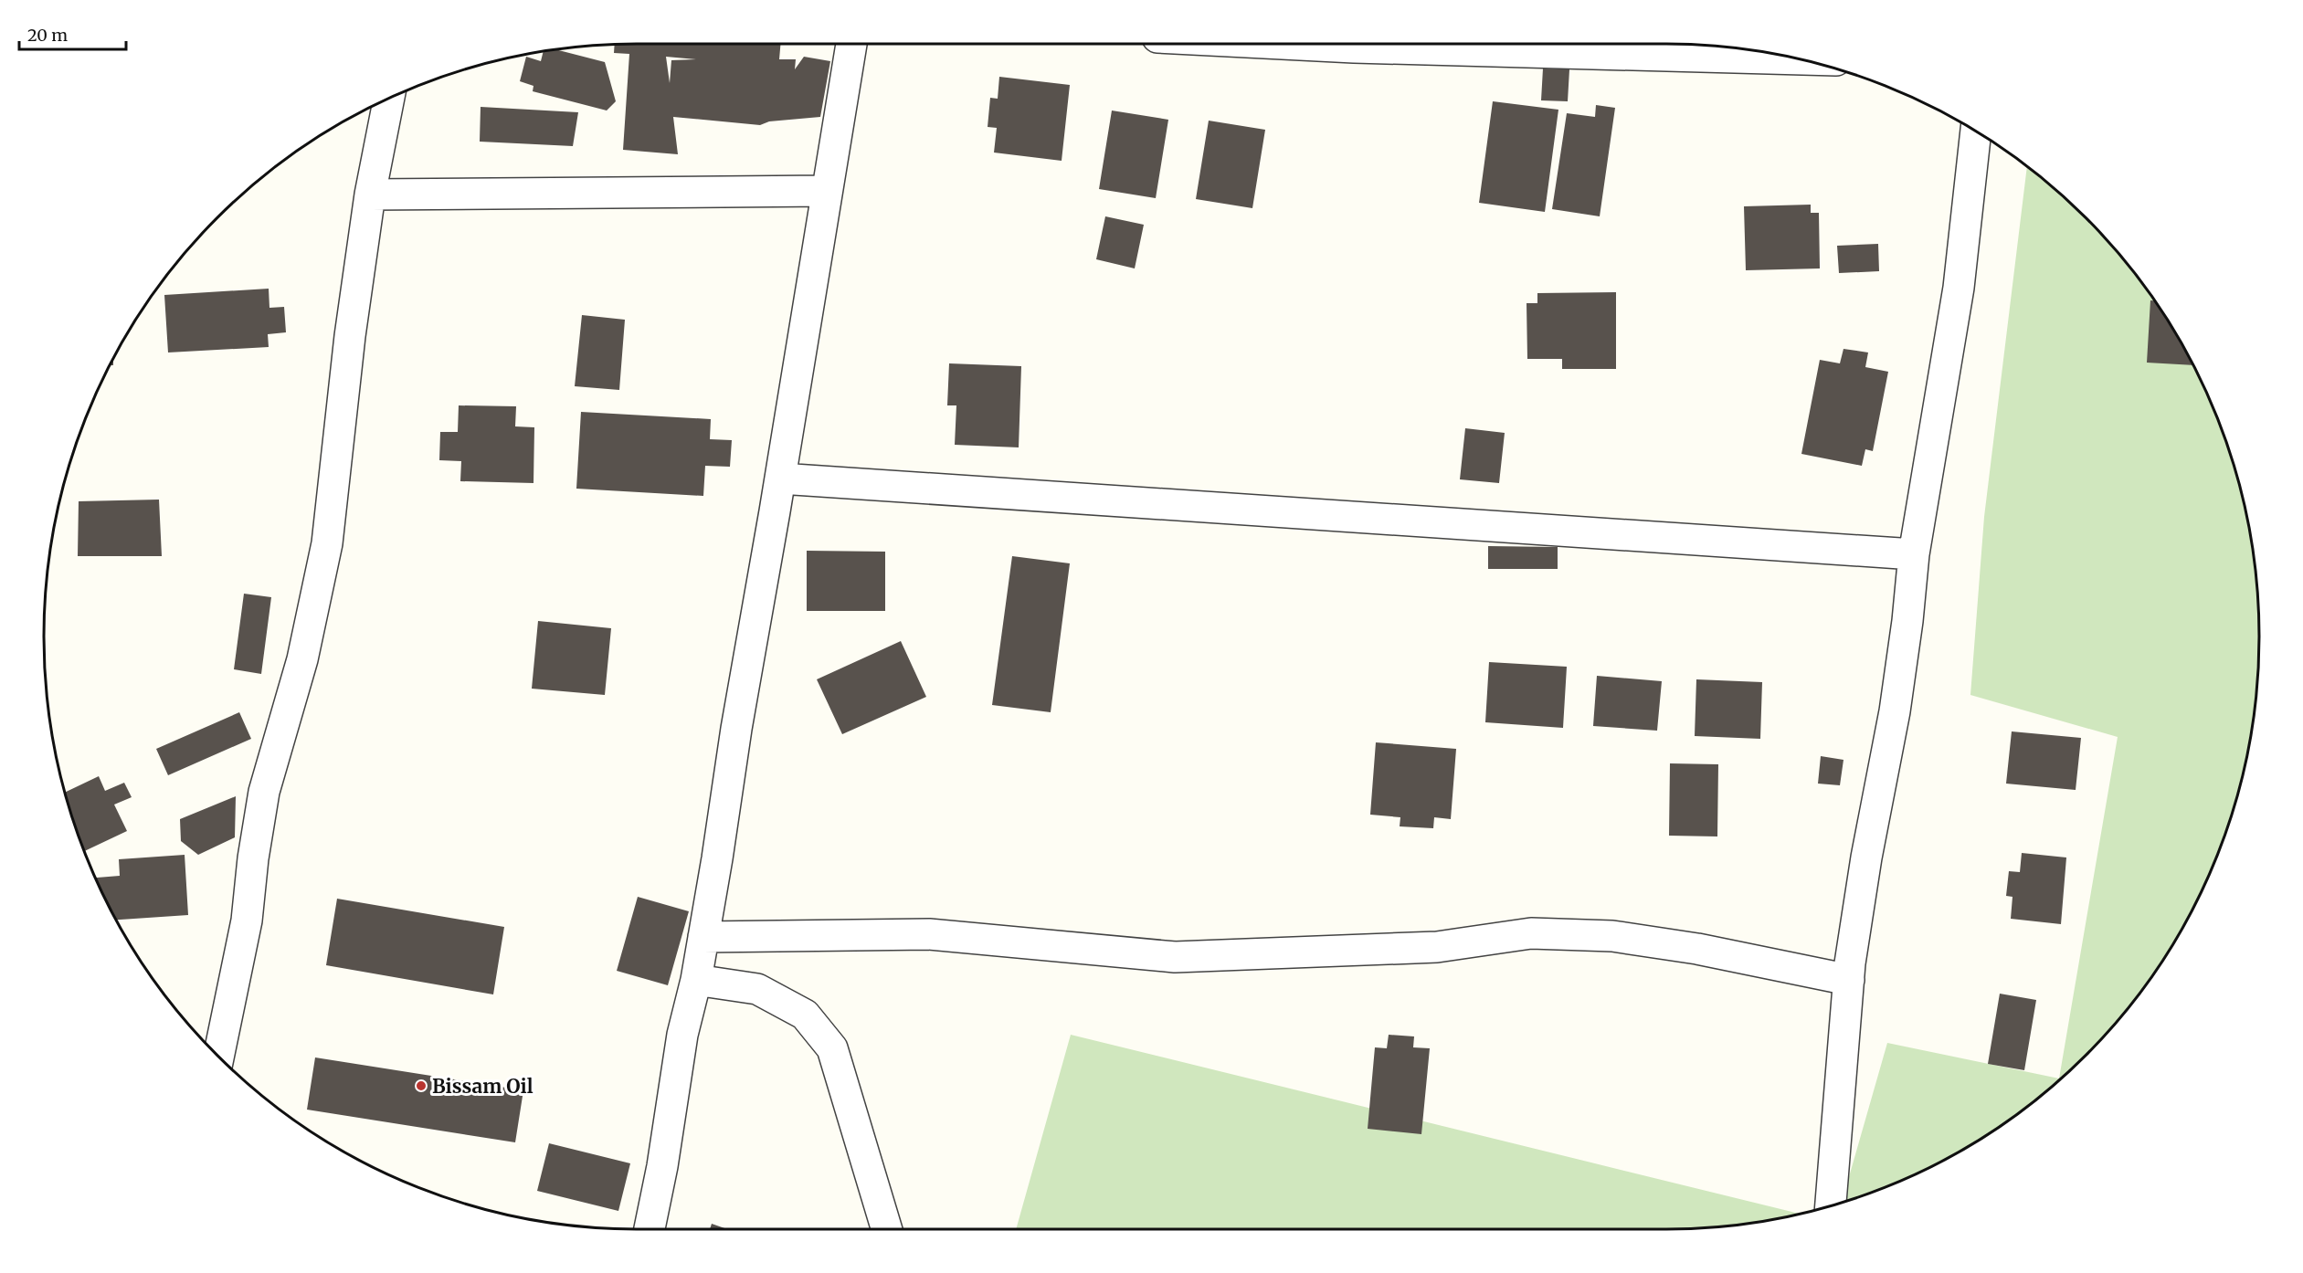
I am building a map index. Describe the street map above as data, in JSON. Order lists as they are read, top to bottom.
{
  "places": ["Bissam Oil"],
  "scale_bar": "20 m"
}
